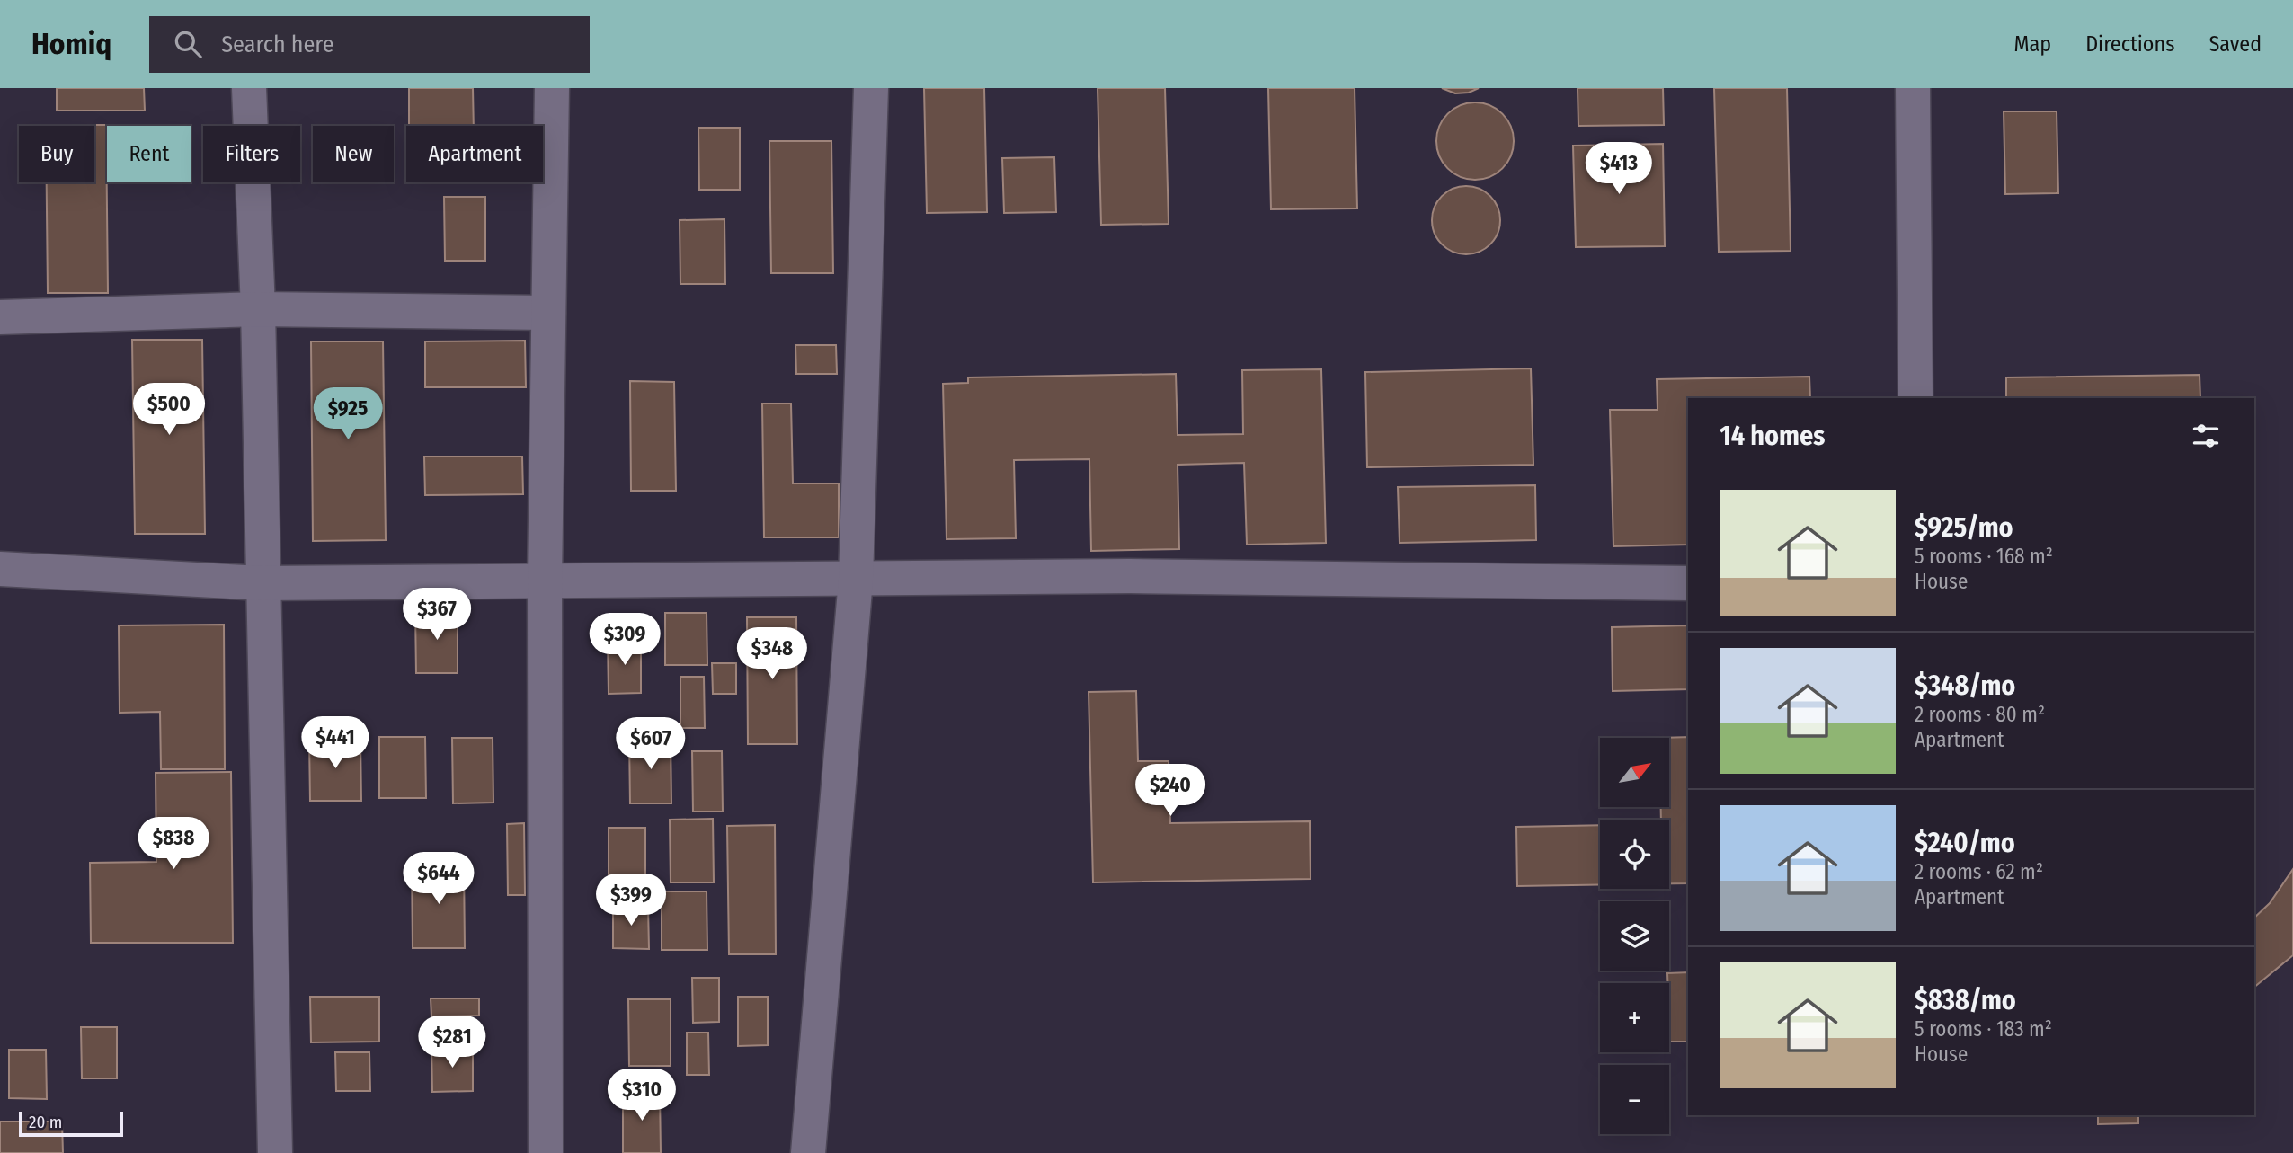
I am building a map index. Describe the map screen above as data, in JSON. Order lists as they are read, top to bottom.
{
  "scale_bar": "20 m",
  "north": "top right",
  "page": {
    "header": "Homiq",
    "search": "Search here",
    "nav": ["Map", "Directions", "Saved"],
    "chip": [
      "Buy",
      "Rent",
      "Filters",
      "New",
      "Apartment"
    ],
    "price": [
      "$413",
      "$500",
      "$925",
      "$367",
      "$309",
      "$348",
      "$441",
      "$607",
      "$240",
      "$838",
      "$644",
      "$399",
      "$281",
      "$310"
    ],
    "heading": "14 homes",
    "list": [
      {
        "name": "$925/mo",
        "note": "5 rooms · 168 m² · House"
      },
      {
        "name": "$348/mo",
        "note": "2 rooms · 80 m² · Apartment"
      },
      {
        "name": "$240/mo",
        "note": "2 rooms · 62 m² · Apartment"
      },
      {
        "name": "$838/mo",
        "note": "5 rooms · 183 m² · House"
      }
    ],
    "map_buttons": ["+", "−"],
    "scale": "20 m"
  }
}
